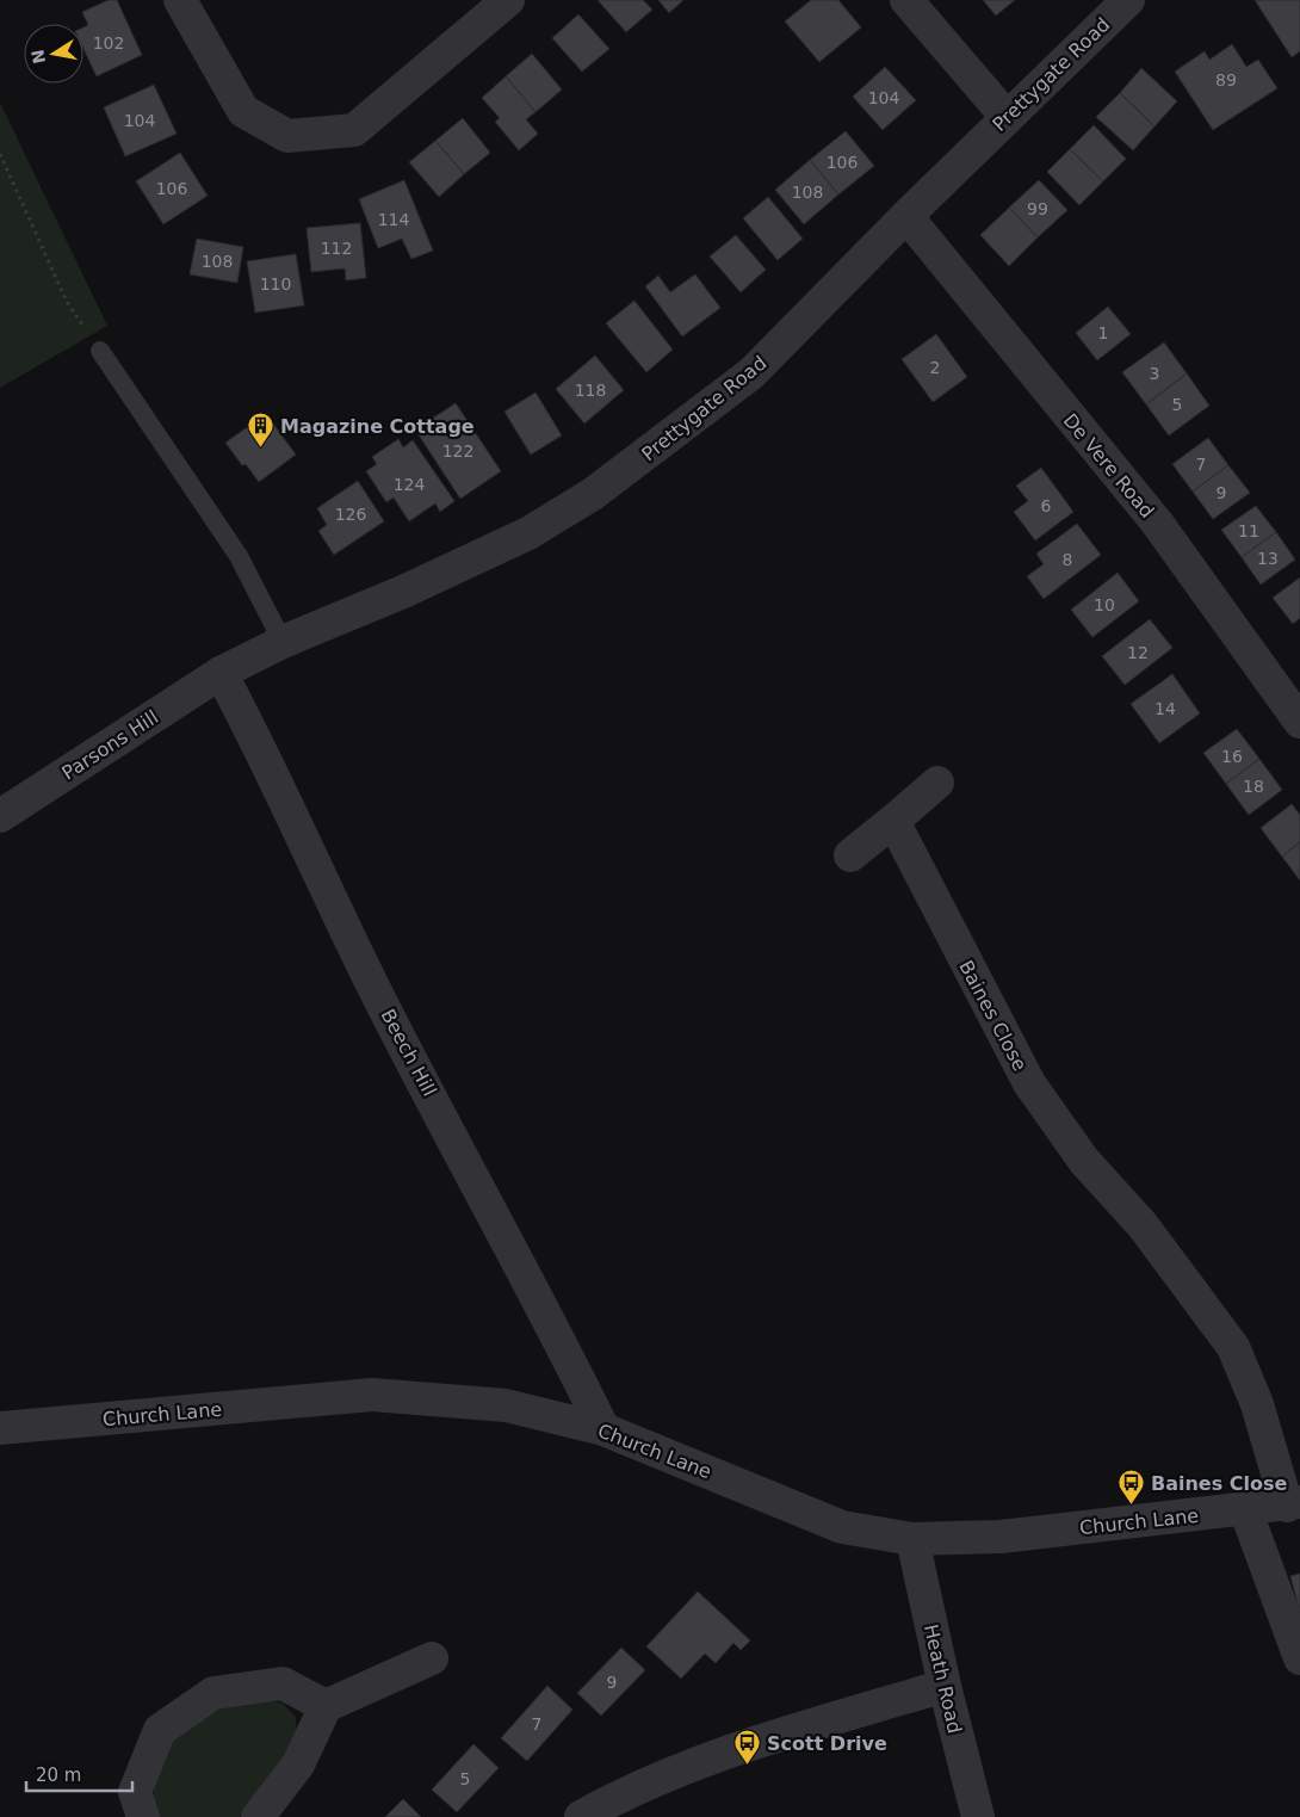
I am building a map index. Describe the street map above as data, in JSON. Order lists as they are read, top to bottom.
{
  "streets": {
    "street": [
      "Prettygate Road",
      "De Vere Road",
      "Parsons Hill",
      "Baines Close",
      "Beech Hill",
      "Church Lane",
      "Heath Road"
    ]
  },
  "crossings": [
    ["Prettygate Road", "De Vere Road"],
    ["Prettygate Road", "Parsons Hill"],
    ["Prettygate Road", "Beech Hill"],
    ["Parsons Hill", "Beech Hill"],
    ["Baines Close", "Church Lane"],
    ["Beech Hill", "Church Lane"],
    ["Church Lane", "Heath Road"]
  ],
  "places": {
    "building": ["Magazine Cottage"],
    "bus stop": ["Baines Close", "Scott Drive"]
  },
  "house_numbers": [
    "102",
    "89",
    "104",
    "104",
    "106",
    "106",
    "108",
    "99",
    "114",
    "112",
    "108",
    "110",
    "1",
    "2",
    "3",
    "118",
    "5",
    "122",
    "7",
    "124",
    "9",
    "6",
    "126",
    "11",
    "13",
    "8",
    "10",
    "12",
    "14",
    "16",
    "18",
    "9",
    "7",
    "5"
  ],
  "scale_bar": "20 m",
  "north": "left"
}
